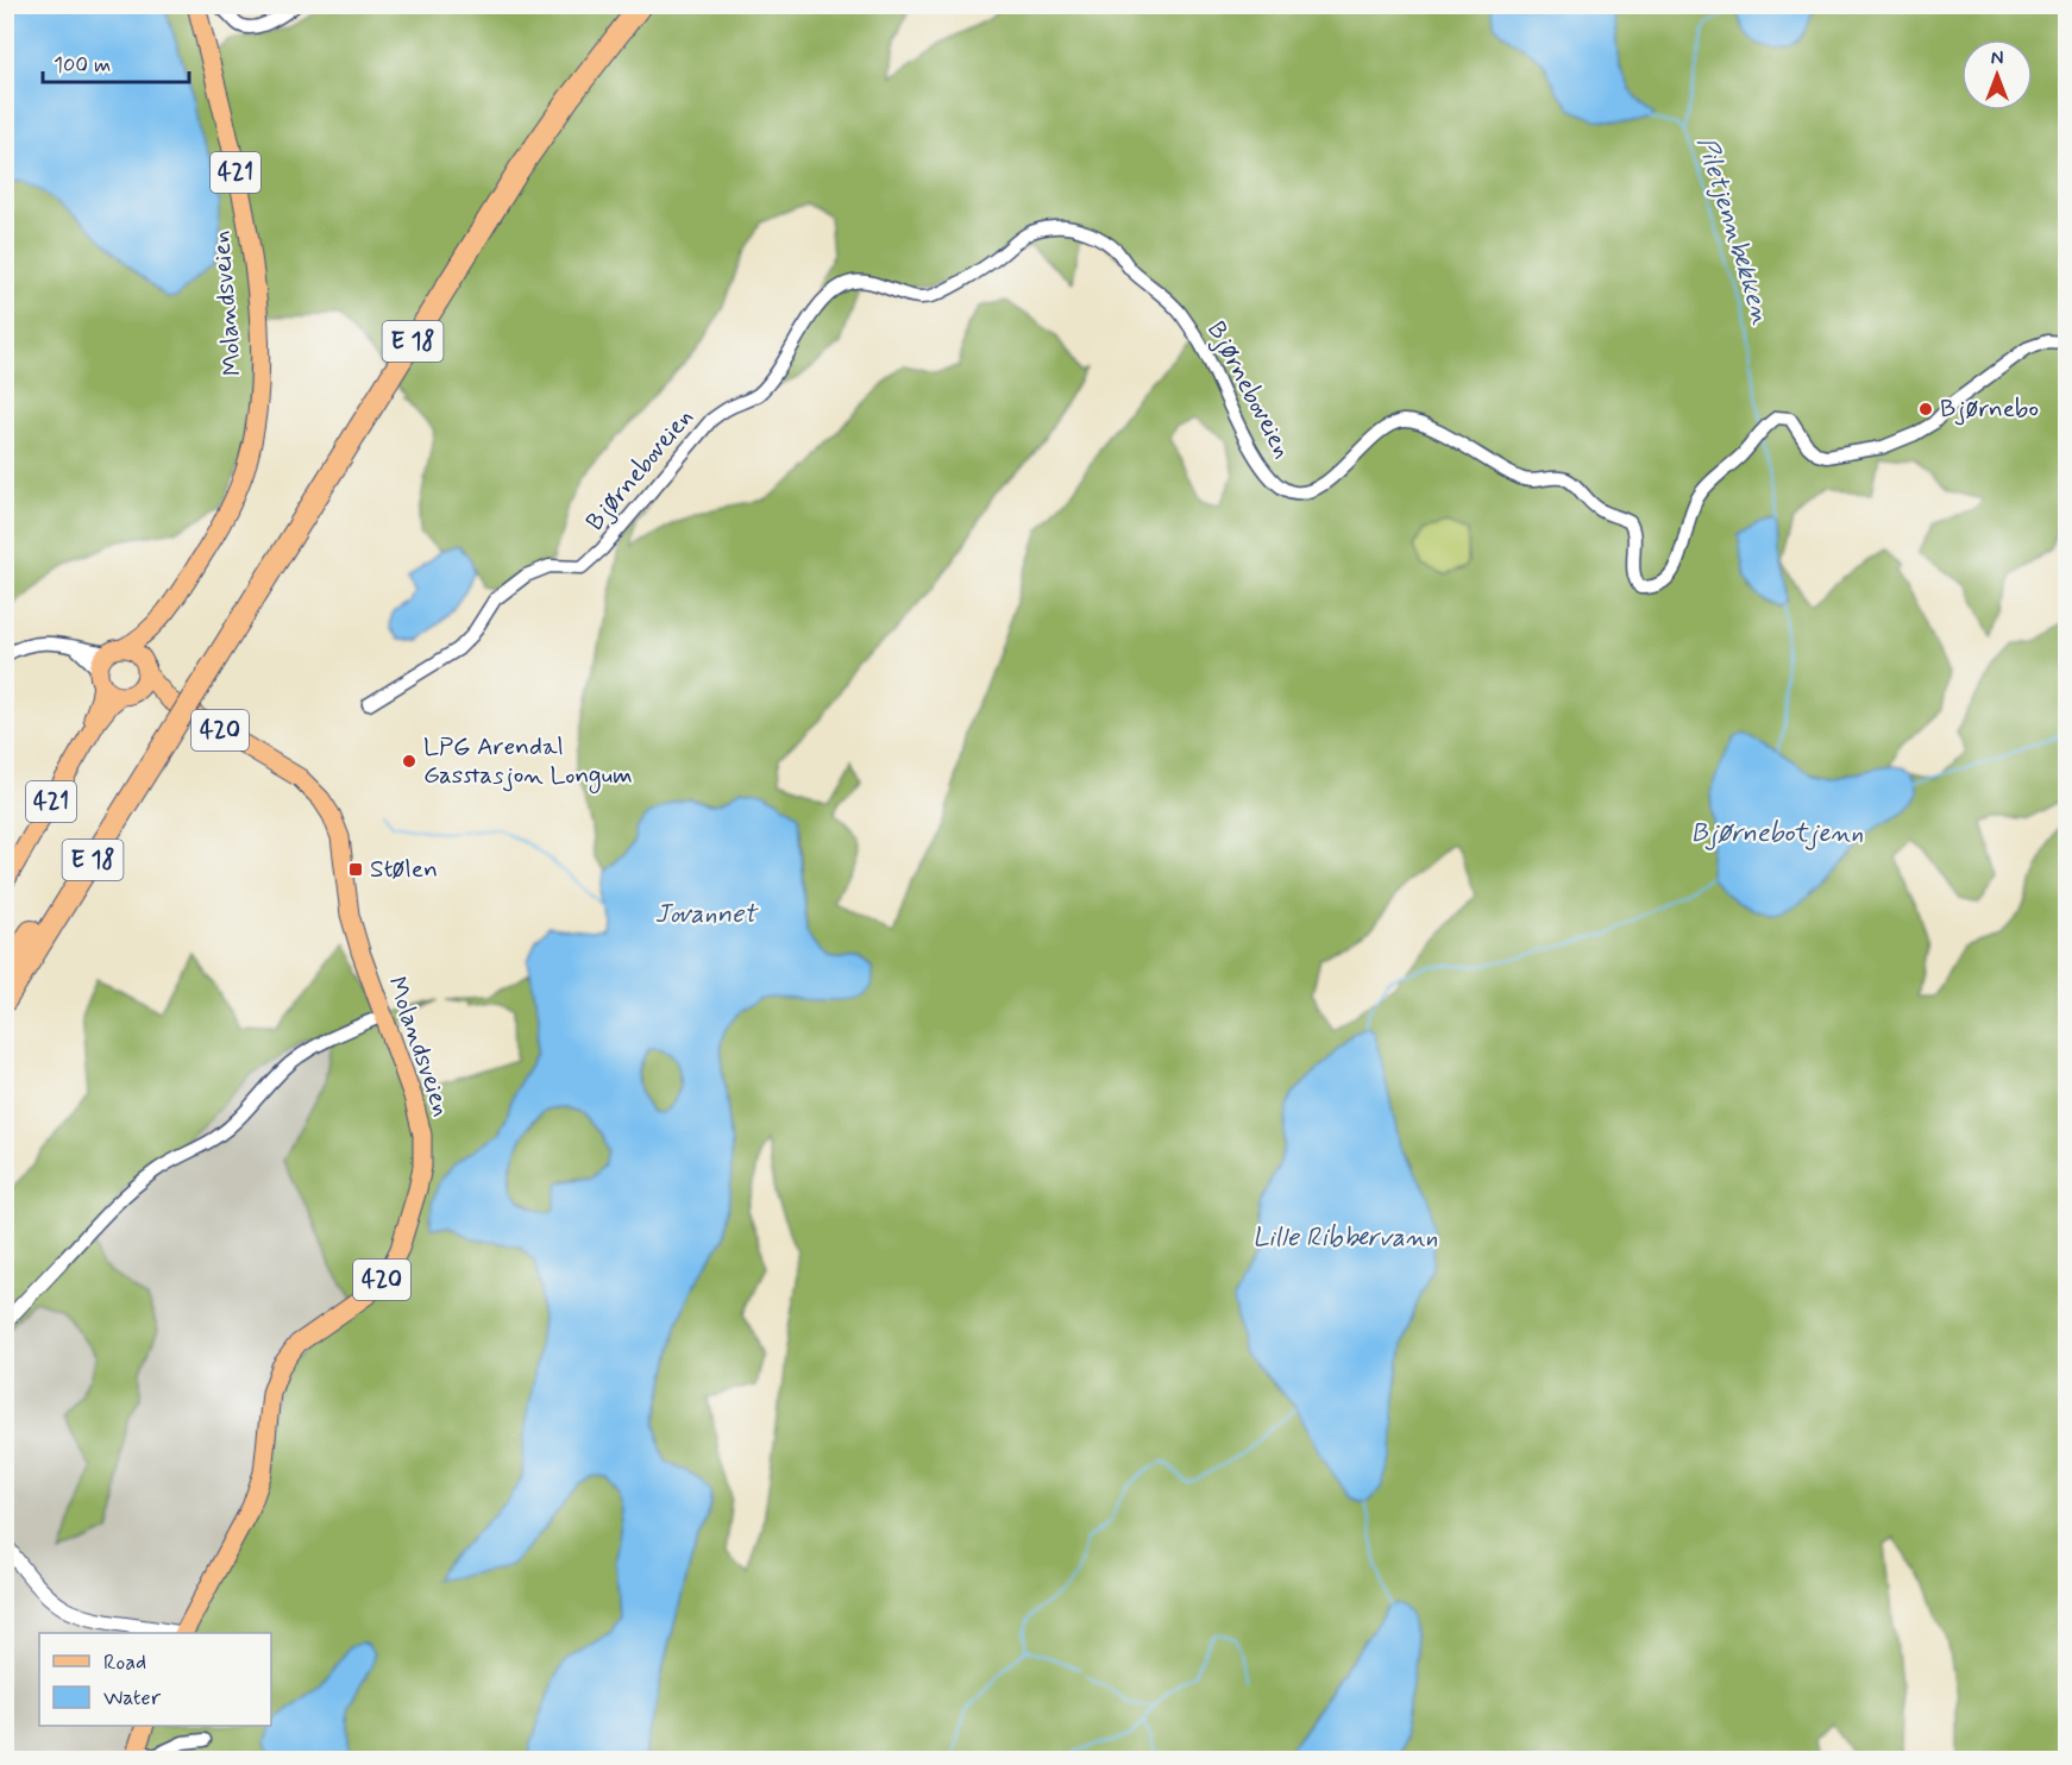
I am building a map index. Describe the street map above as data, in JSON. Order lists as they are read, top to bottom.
{
  "streets": {
    "highway": ["E 18"],
    "main road": ["421", "Molandsveien", "420"],
    "street": ["Bjørneboveien"]
  },
  "crossings": [
    ["421", "Molandsveien"],
    ["Molandsveien", "E 18"]
  ],
  "water": [
    "Piletjennbekken",
    "Bjørnebotjenn",
    "Jovannet",
    "Lille Ribbervann"
  ],
  "places": {
    "other": ["Bjørnebo", "LPG Arendal Gasstasjon Longum"],
    "transit": ["Stølen"]
  },
  "legend": ["Road", "Water"],
  "scale_bar": "100 m",
  "north": "top"
}
